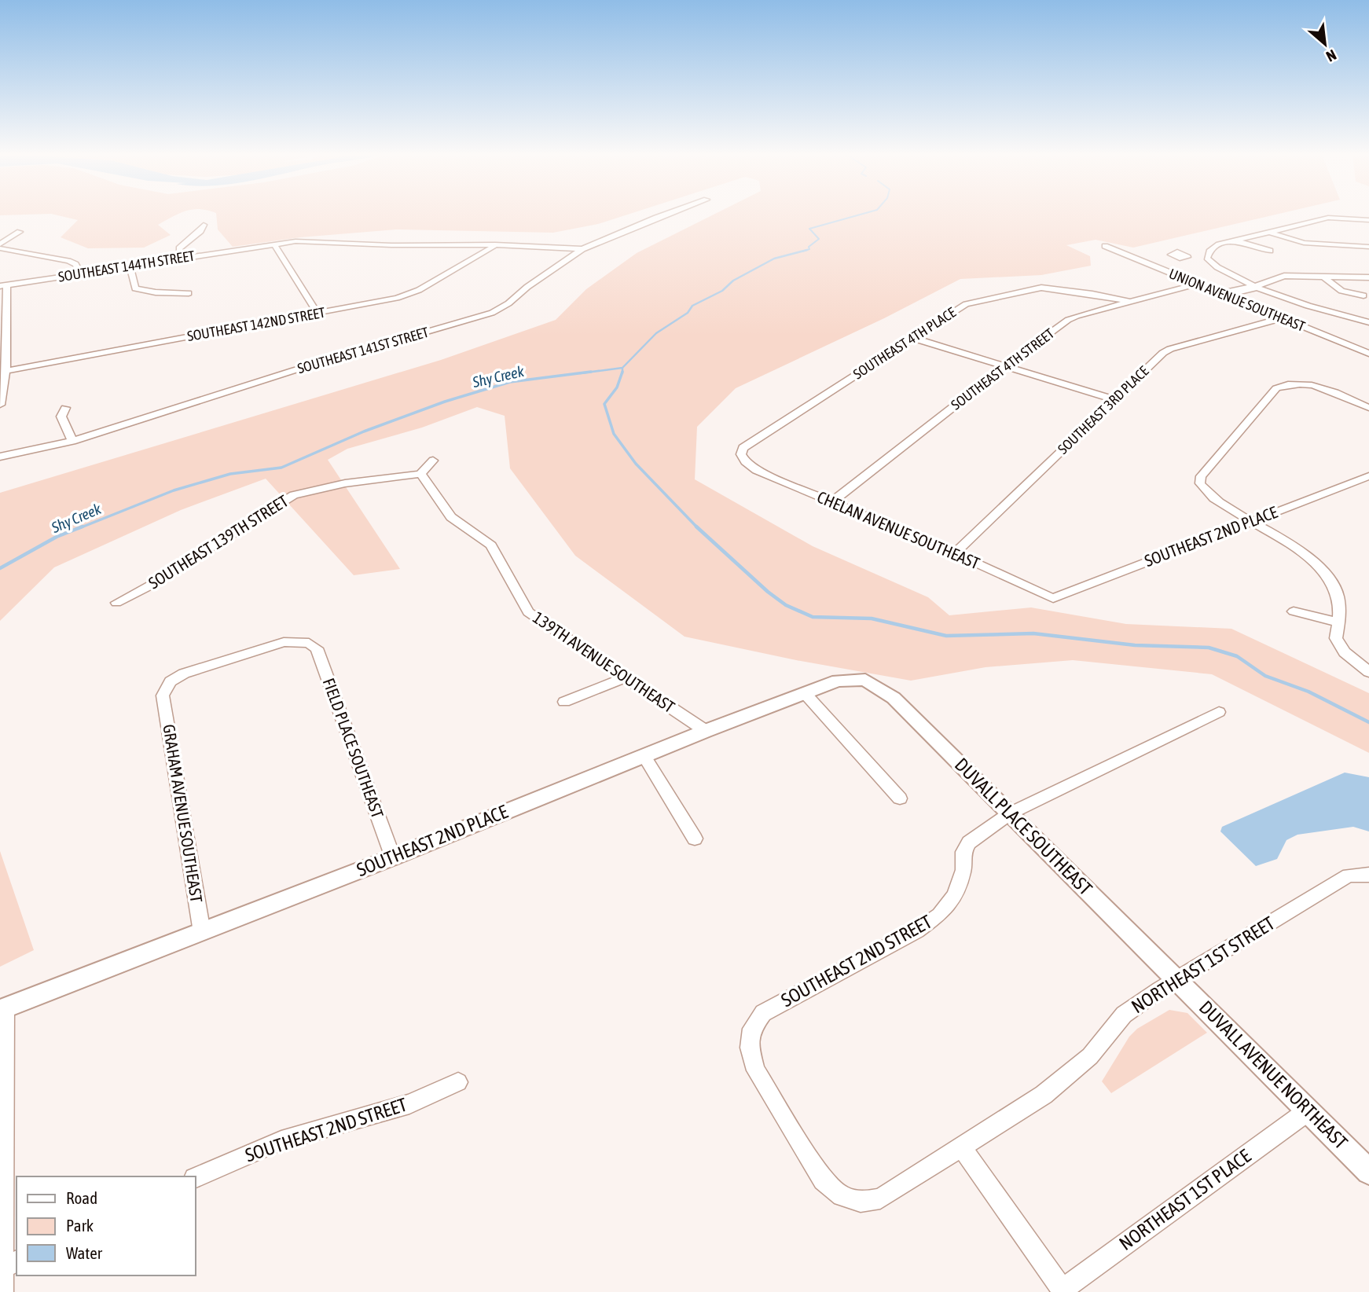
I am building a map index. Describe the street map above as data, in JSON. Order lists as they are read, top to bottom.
{
  "streets": {
    "street": [
      "SOUTHEAST 144TH STREET",
      "UNION AVENUE SOUTHEAST",
      "SOUTHEAST 142ND STREET",
      "SOUTHEAST 4TH PLACE",
      "SOUTHEAST 141ST STREET",
      "SOUTHEAST 4TH STREET",
      "SOUTHEAST 3RD PLACE",
      "CHELAN AVENUE SOUTHEAST",
      "SOUTHEAST 2ND PLACE",
      "SOUTHEAST 139TH STREET",
      "139TH AVENUE SOUTHEAST",
      "FIELD PLACE SOUTHEAST",
      "GRAHAM AVENUE SOUTHEAST",
      "DUVALL PLACE SOUTHEAST",
      "SOUTHEAST 2ND STREET",
      "NORTHEAST 1ST STREET",
      "DUVALL AVENUE NORTHEAST",
      "NORTHEAST 1ST PLACE"
    ]
  },
  "crossings": [
    ["SOUTHEAST 144TH STREET", "SOUTHEAST 142ND STREET"],
    ["SOUTHEAST 144TH STREET", "SOUTHEAST 141ST STREET"],
    ["UNION AVENUE SOUTHEAST", "SOUTHEAST 4TH STREET"],
    ["UNION AVENUE SOUTHEAST", "SOUTHEAST 3RD PLACE"],
    ["SOUTHEAST 4TH PLACE", "SOUTHEAST 4TH STREET"],
    ["SOUTHEAST 4TH PLACE", "CHELAN AVENUE SOUTHEAST"],
    ["SOUTHEAST 4TH STREET", "CHELAN AVENUE SOUTHEAST"],
    ["SOUTHEAST 3RD PLACE", "CHELAN AVENUE SOUTHEAST"],
    ["CHELAN AVENUE SOUTHEAST", "SOUTHEAST 2ND PLACE"],
    ["SOUTHEAST 2ND PLACE", "139TH AVENUE SOUTHEAST"],
    ["SOUTHEAST 2ND PLACE", "FIELD PLACE SOUTHEAST"],
    ["SOUTHEAST 2ND PLACE", "GRAHAM AVENUE SOUTHEAST"],
    ["SOUTHEAST 2ND PLACE", "DUVALL PLACE SOUTHEAST"],
    ["SOUTHEAST 139TH STREET", "139TH AVENUE SOUTHEAST"],
    ["FIELD PLACE SOUTHEAST", "GRAHAM AVENUE SOUTHEAST"],
    ["DUVALL PLACE SOUTHEAST", "SOUTHEAST 2ND STREET"],
    ["DUVALL PLACE SOUTHEAST", "NORTHEAST 1ST STREET"],
    ["DUVALL PLACE SOUTHEAST", "DUVALL AVENUE NORTHEAST"],
    ["SOUTHEAST 2ND STREET", "NORTHEAST 1ST STREET"],
    ["NORTHEAST 1ST STREET", "DUVALL AVENUE NORTHEAST"],
    ["DUVALL AVENUE NORTHEAST", "NORTHEAST 1ST PLACE"]
  ],
  "water": ["Shy Creek"],
  "legend": ["Road", "Park", "Water"],
  "north": "bottom right"
}
